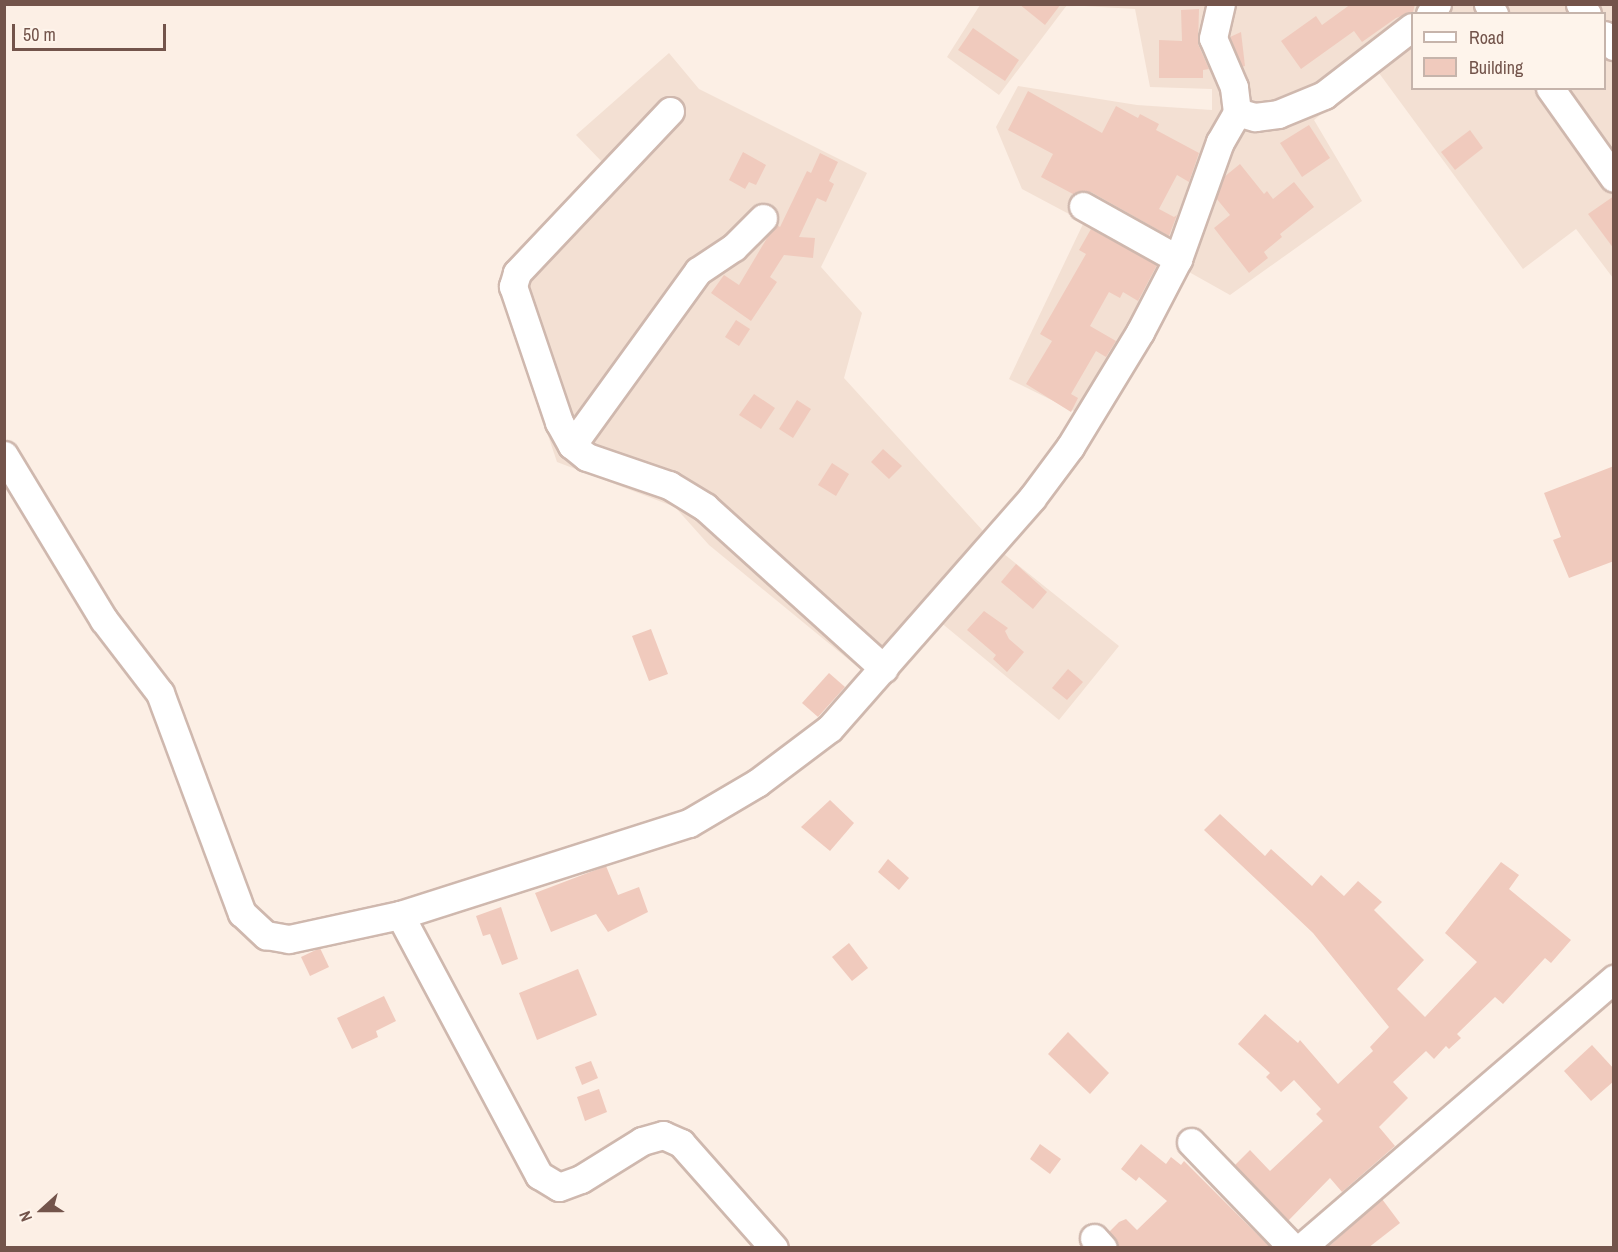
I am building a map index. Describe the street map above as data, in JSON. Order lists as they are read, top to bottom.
{
  "legend": ["Road", "Building"],
  "scale_bar": "50 m",
  "north": "left"
}
